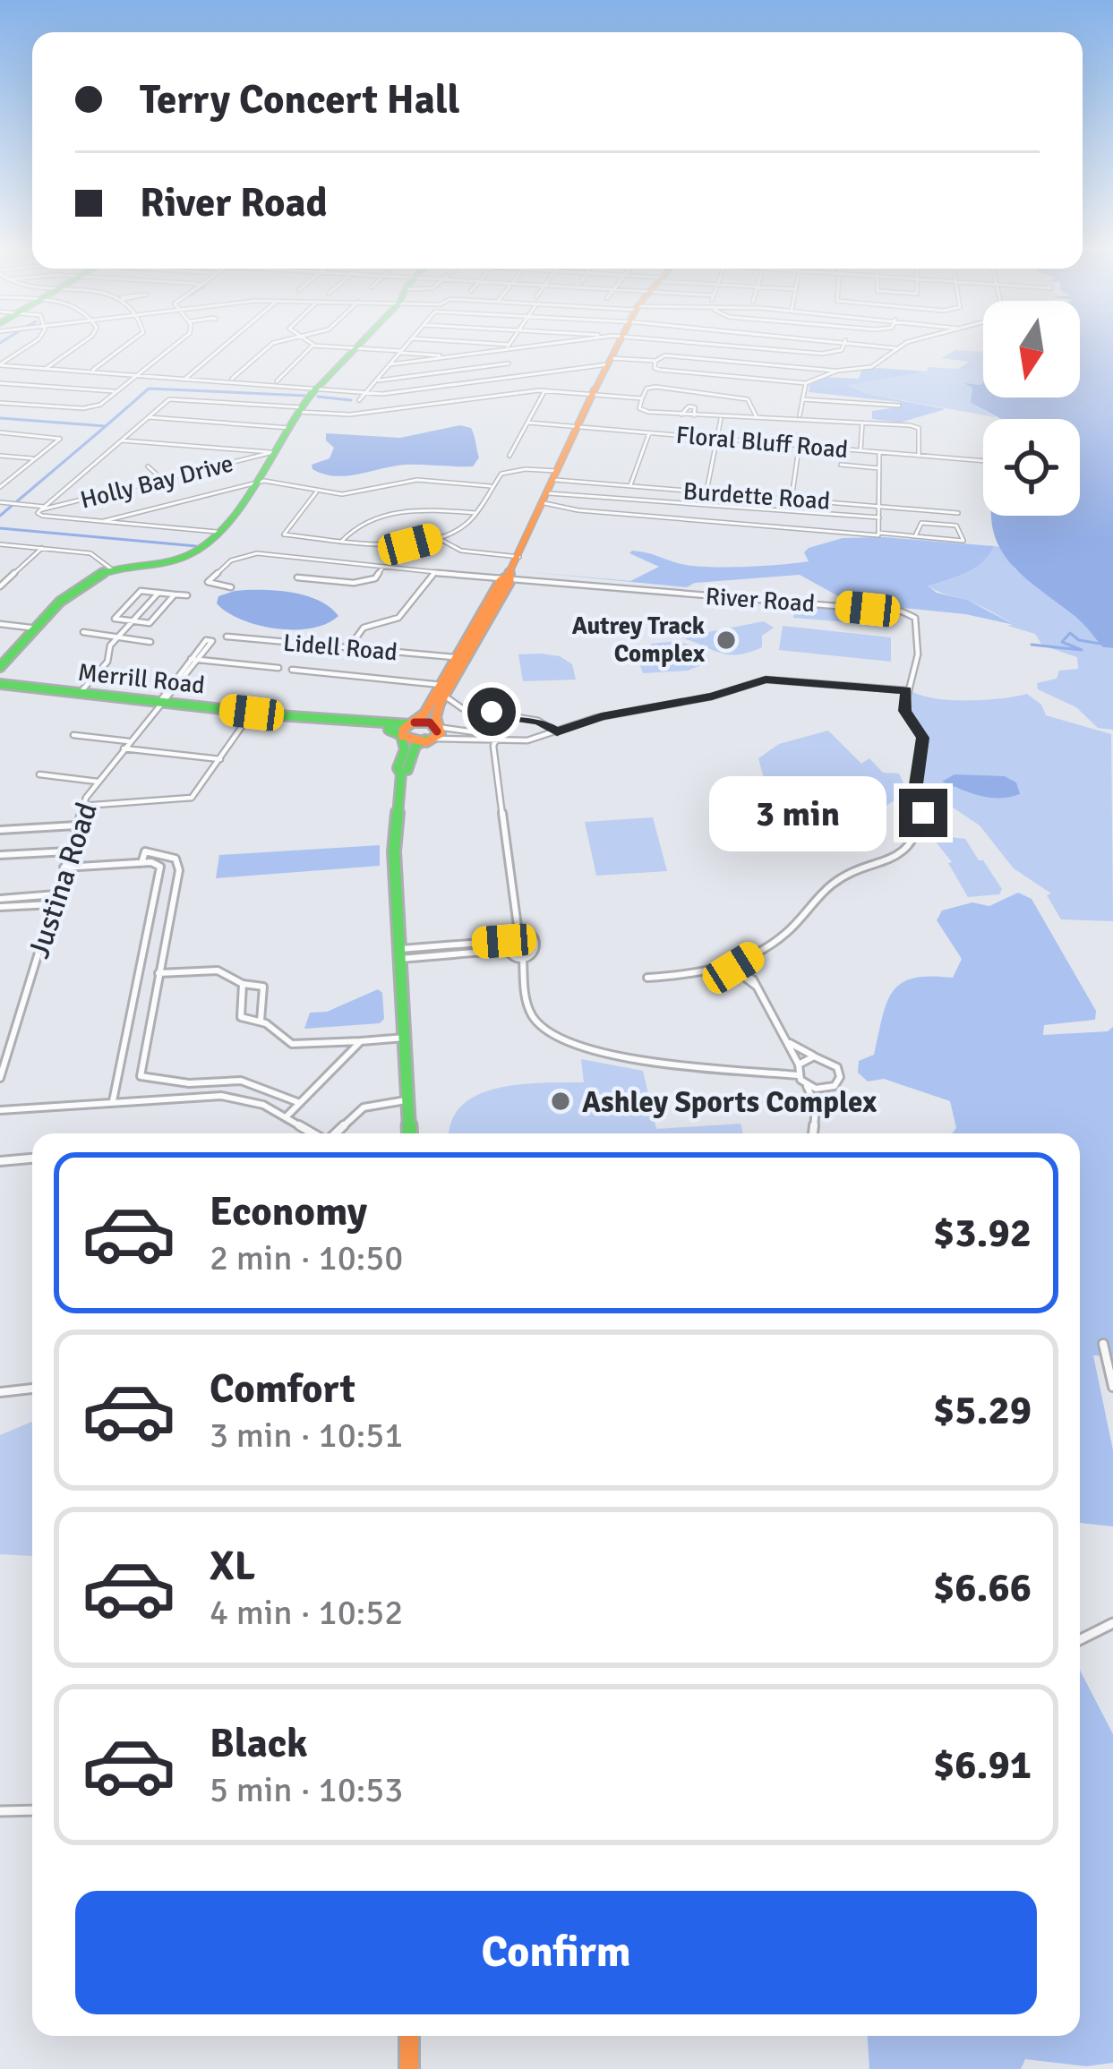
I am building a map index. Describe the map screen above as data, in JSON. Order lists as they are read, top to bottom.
{
  "streets": {
    "main road": ["Merrill Road"],
    "street": [
      "Floral Bluff Road",
      "Holly Bay Drive",
      "Burdette Road",
      "River Road",
      "Lidell Road",
      "Justina Road"
    ]
  },
  "crossings": [
    ["Merrill Road", "Justina Road"]
  ],
  "places": ["Autrey Track Complex", "Ashley Sports Complex"],
  "north": "bottom",
  "page": {
    "banner": ["Terry Concert Hall", "River Road"],
    "bubble": "3 min",
    "list": [
      {
        "name": "Economy",
        "note": "2 min · 10:50",
        "value": "$3.92"
      },
      {
        "name": "Comfort",
        "note": "3 min · 10:51",
        "value": "$5.29"
      },
      {
        "name": "XL",
        "note": "4 min · 10:52",
        "value": "$6.66"
      },
      {
        "name": "Black",
        "note": "5 min · 10:53",
        "value": "$6.91"
      }
    ],
    "buttons": "Confirm"
  }
}
